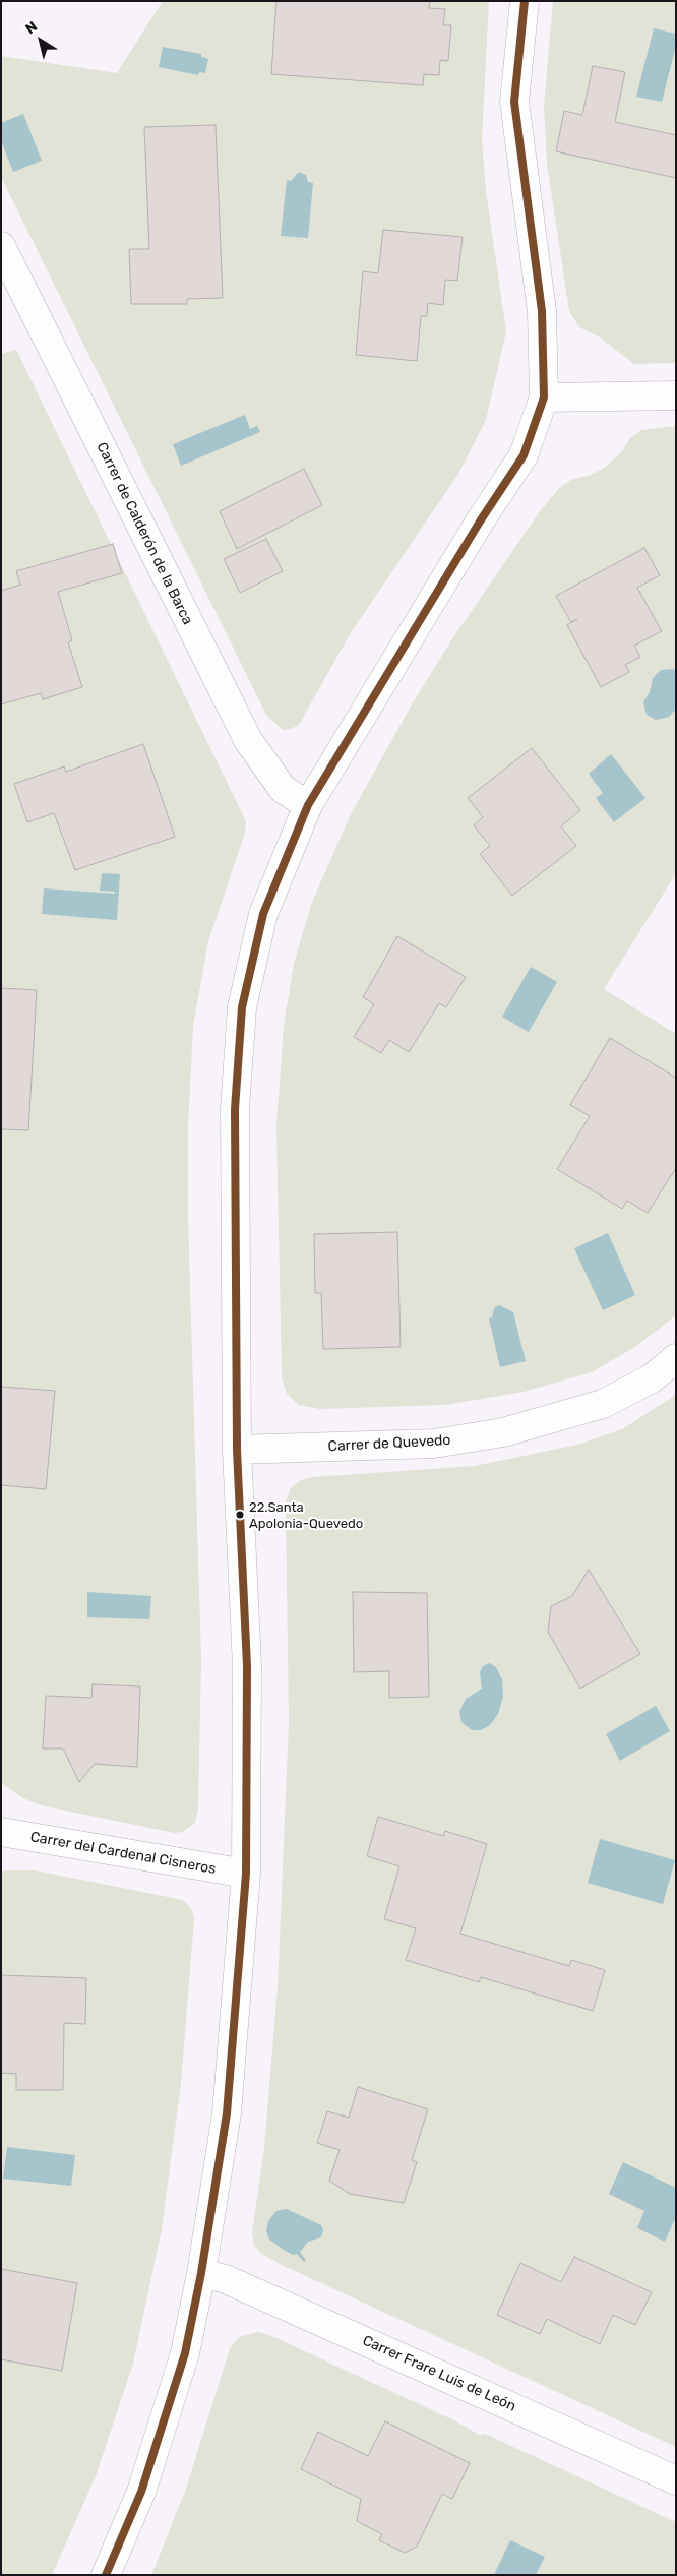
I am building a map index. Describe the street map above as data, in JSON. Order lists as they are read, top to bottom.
{
  "streets": {
    "street": [
      "Carrer de Calderón de la Barca",
      "Carrer de Quevedo",
      "Carrer del Cardenal Cisneros",
      "Carrer Frare Luis de León"
    ]
  },
  "places": ["22.Santa Apolonia-Quevedo"],
  "north": "top left"
}
